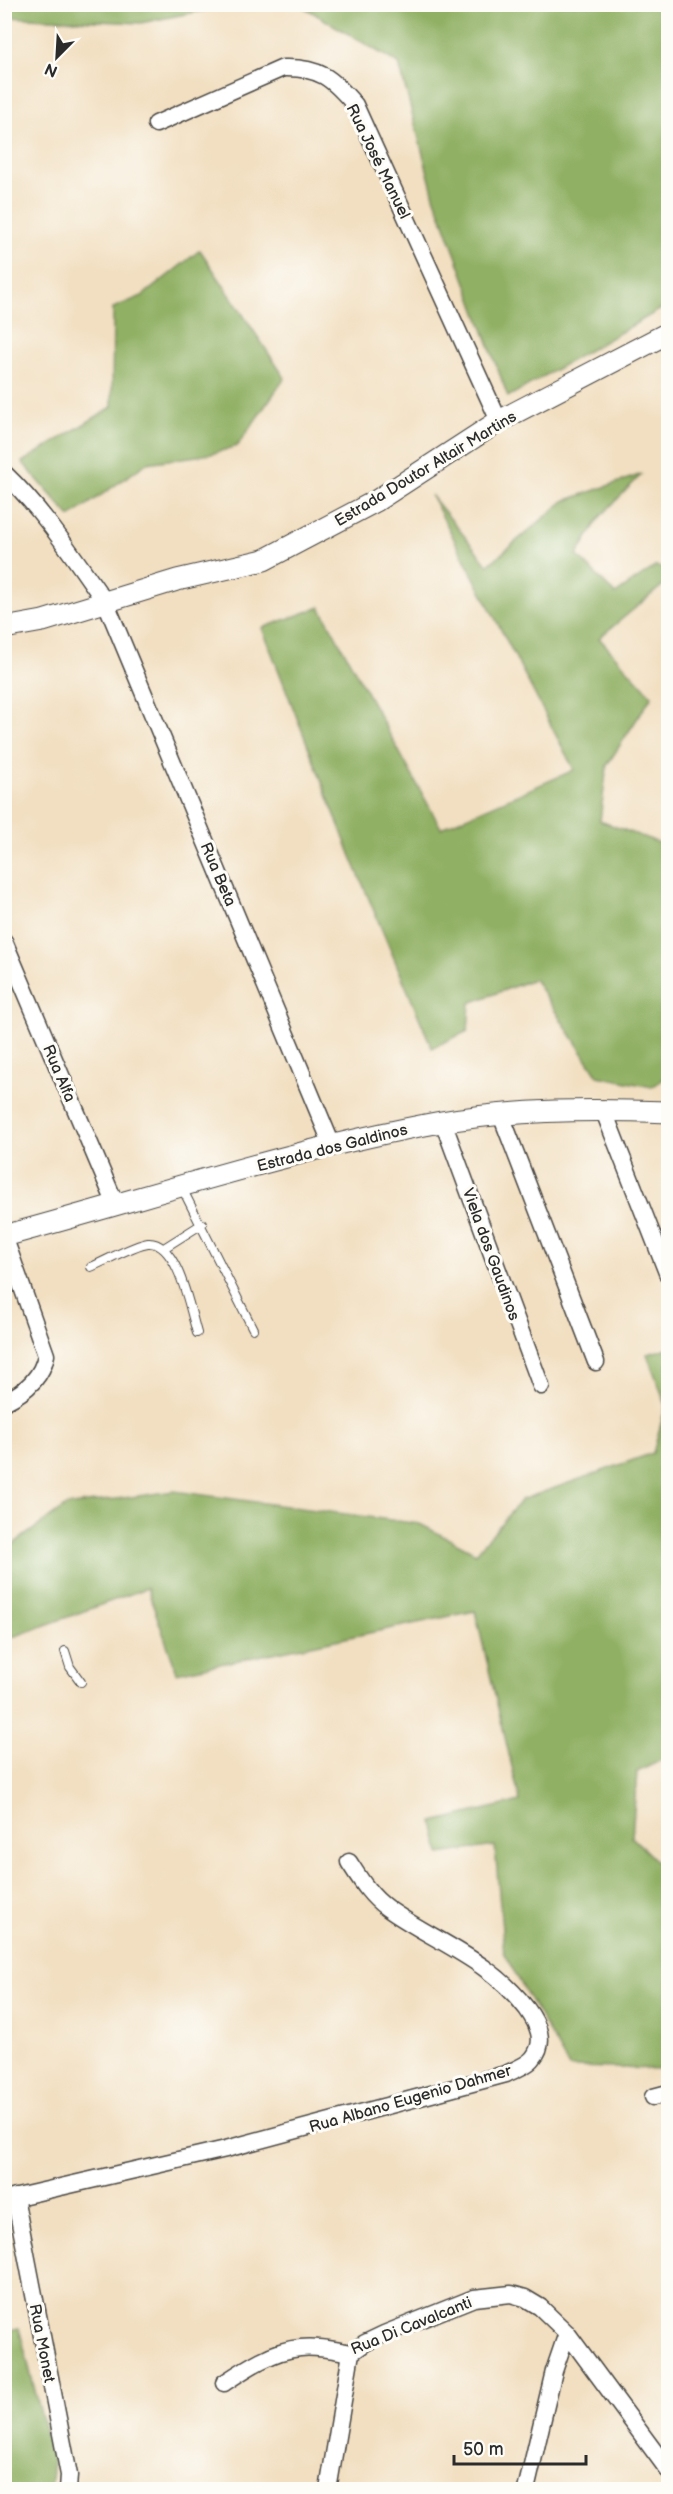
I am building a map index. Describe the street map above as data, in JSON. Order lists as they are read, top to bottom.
{
  "streets": {
    "street": [
      "Rua José Manuel",
      "Estrada Doutor Altair Martins",
      "Rua Beta",
      "Rua Alfa",
      "Estrada dos Galdinos",
      "Viela dos Gaudinos",
      "Rua Albano Eugenio Dahmer",
      "Rua Di Cavalcanti",
      "Rua Monet"
    ]
  },
  "crossings": [
    ["Rua José Manuel", "Estrada Doutor Altair Martins"],
    ["Estrada Doutor Altair Martins", "Rua Beta"],
    ["Rua Beta", "Estrada dos Galdinos"],
    ["Rua Alfa", "Estrada dos Galdinos"],
    ["Estrada dos Galdinos", "Viela dos Gaudinos"],
    ["Rua Albano Eugenio Dahmer", "Rua Monet"]
  ],
  "scale_bar": "50 m",
  "north": "bottom left"
}
